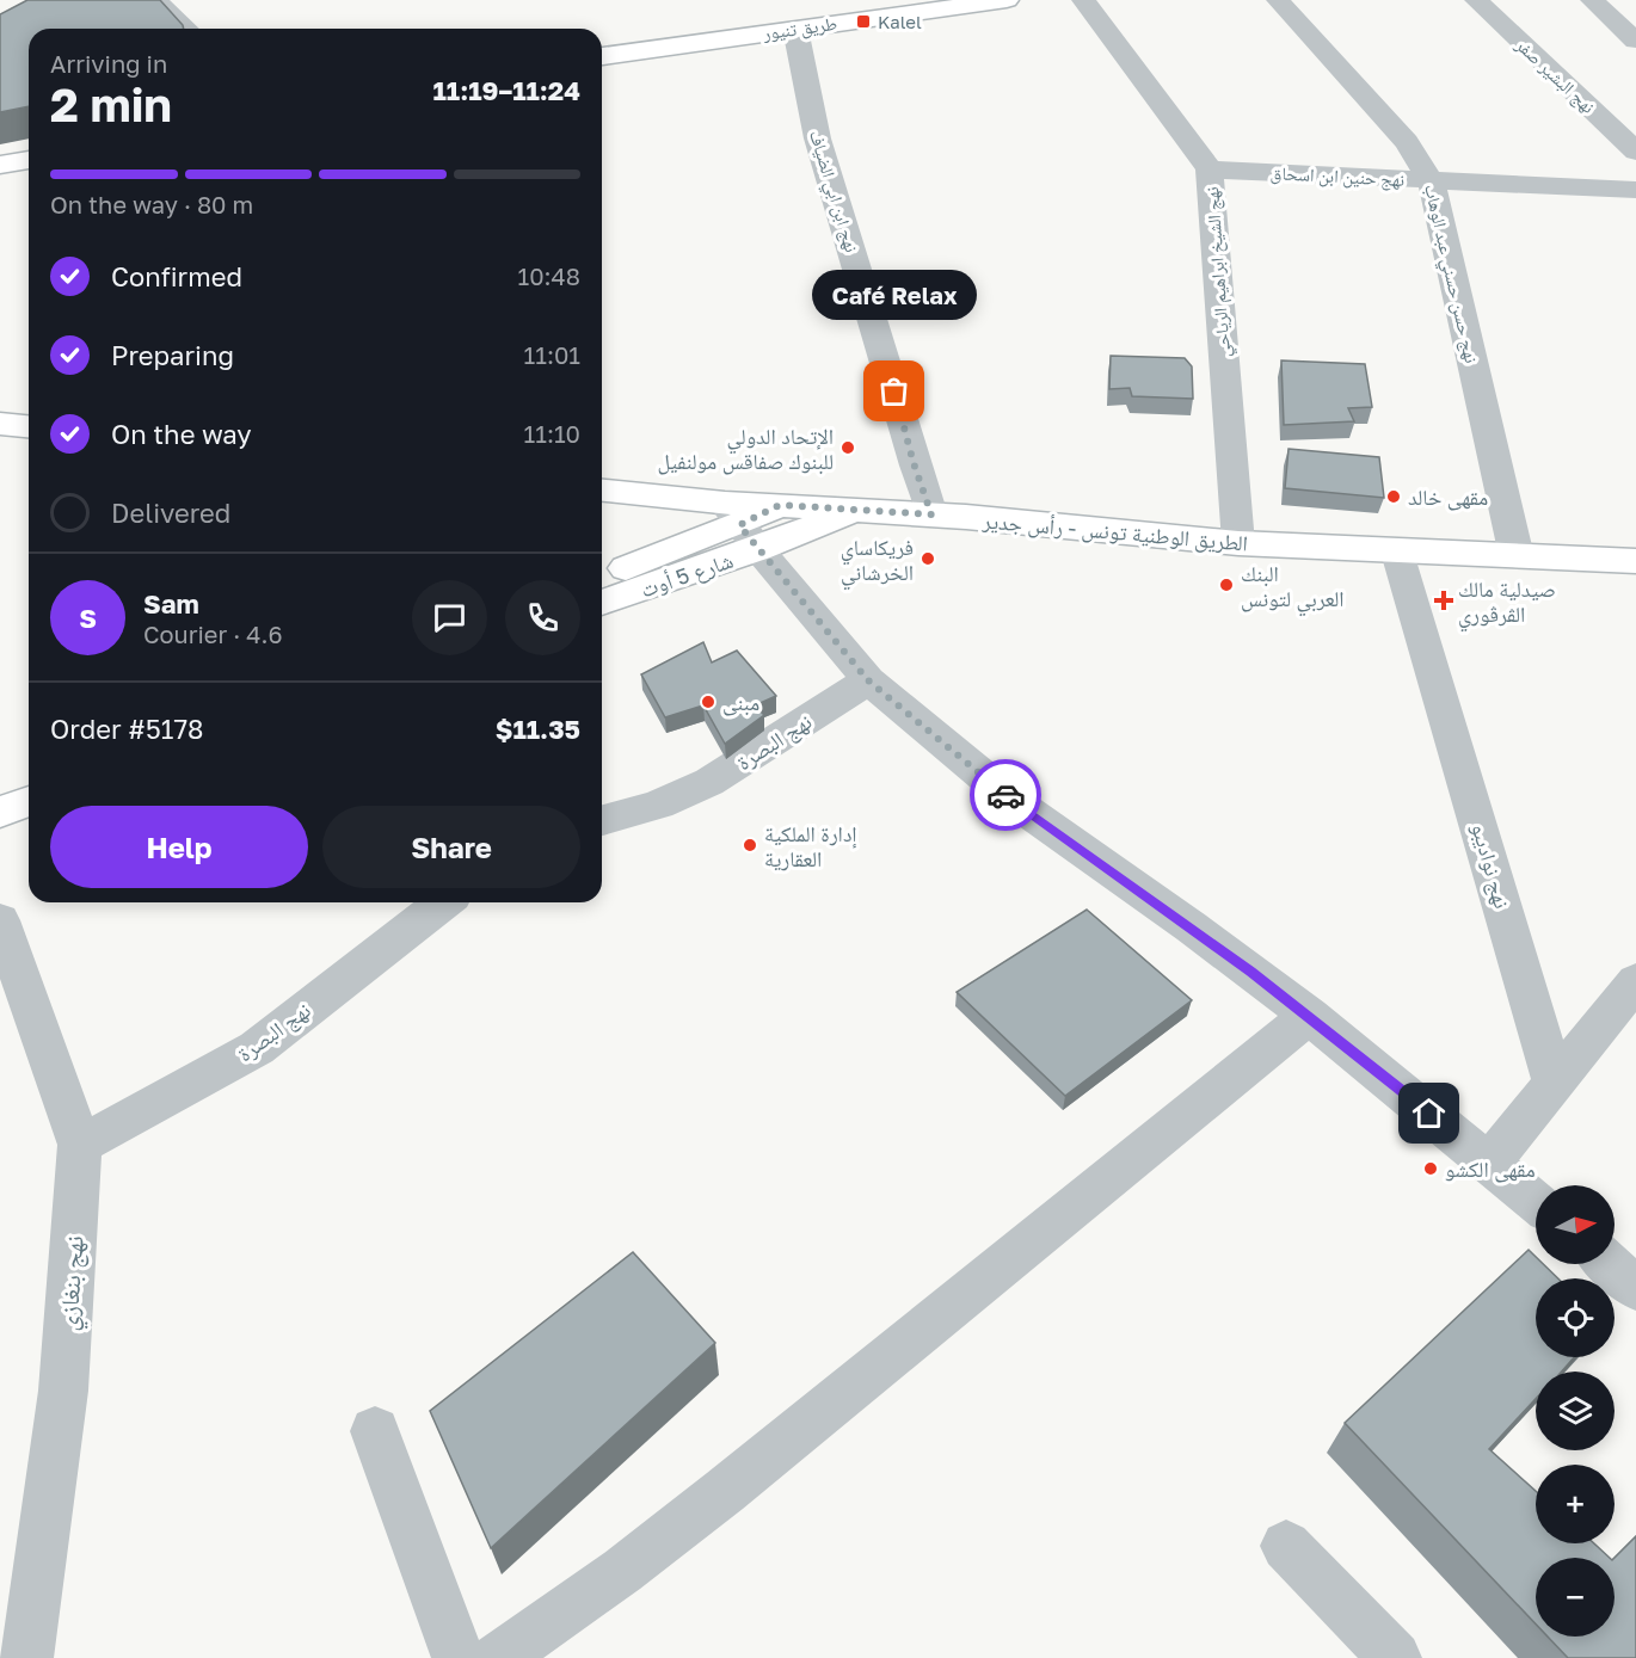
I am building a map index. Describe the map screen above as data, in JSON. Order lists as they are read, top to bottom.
{
  "streets": {
    "main road": ["طريق تنيور", "الطريق الوطنية تونس - رأس جدير", "شارع 5 أوت"],
    "street": [
      "نهج البشير صفر",
      "نهج حنين ابن اسحاق",
      "نهج ابن ابي الضياف",
      "نهج الشيخ ابراهيم الرياحي",
      "نهج حسن حسني عبد الوهاب",
      "نهج البصرة",
      "نهج نواديبو",
      "نهج بنغازي"
    ]
  },
  "crossings": [
    ["طريق تنيور", "نهج ابن ابي الضياف"],
    ["نهج حنين ابن اسحاق", "نهج الشيخ ابراهيم الرياحي"],
    ["نهج حنين ابن اسحاق", "نهج حسن حسني عبد الوهاب"],
    ["نهج ابن ابي الضياف", "الطريق الوطنية تونس - رأس جدير"],
    ["نهج الشيخ ابراهيم الرياحي", "الطريق الوطنية تونس - رأس جدير"],
    ["نهج حسن حسني عبد الوهاب", "الطريق الوطنية تونس - رأس جدير"],
    ["الطريق الوطنية تونس - رأس جدير", "شارع 5 أوت"],
    ["الطريق الوطنية تونس - رأس جدير", "نهج نواديبو"],
    ["نهج البصرة", "نهج بنغازي"]
  ],
  "places": {
    "transit": ["Kalel"],
    "other": [
      "Café Relax",
      "الإتحاد الدولي للبنوك صفاقس مولنفيل",
      "مقهى خالد",
      "فريكاساي الخرشاني",
      "البنك العربي لتونس",
      "مبنى",
      "إدارة الملكية العقارية",
      "مقهى الكشو"
    ],
    "health": ["صيدلية مالك الڤرڤوري"]
  },
  "north": "right",
  "page": {
    "heading": ["2 min", "Arriving in", "11:19–11:24"],
    "panel": [
      "Sam",
      "Courier · 4.6",
      "Order #5178",
      "$11.35"
    ],
    "bar": "On the way · 80 m",
    "list": [
      ["Confirmed", "10:48"],
      ["Preparing", "11:01"],
      ["On the way", "11:10"],
      "Delivered"
    ],
    "bubble": "Café Relax",
    "round": "S",
    "buttons": ["Help", "Share"],
    "map_buttons": ["+", "−"]
  }
}
